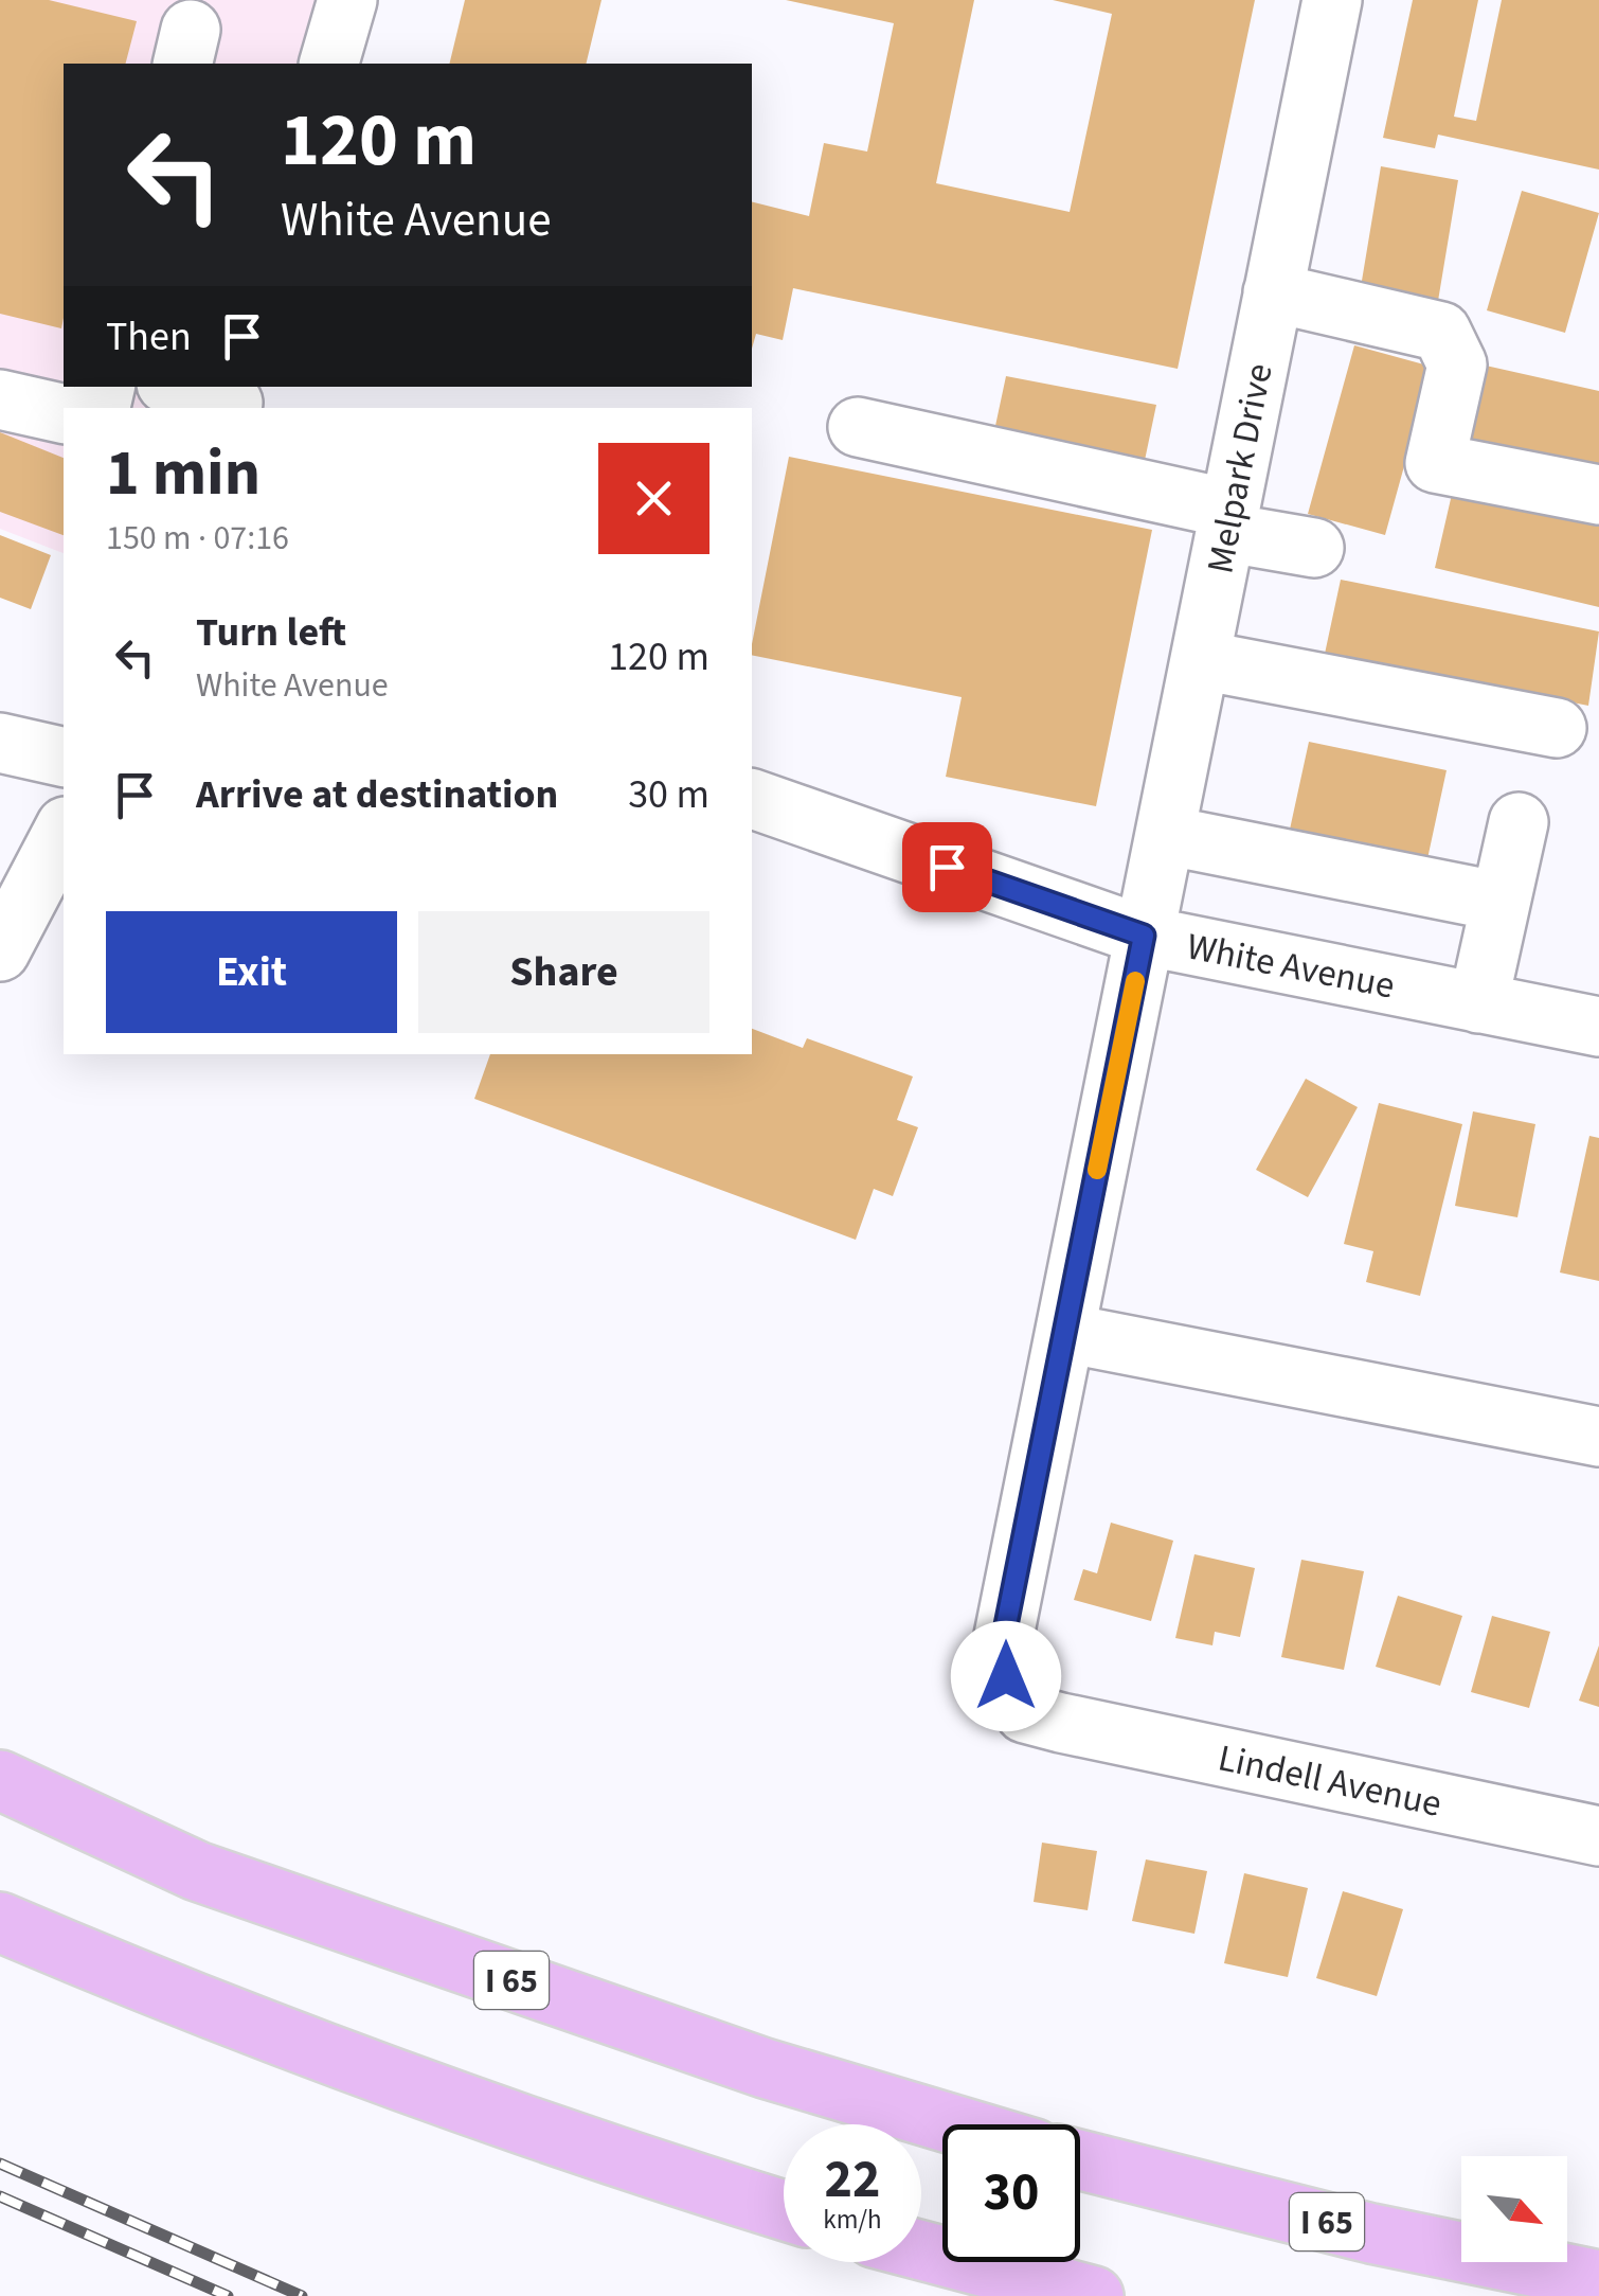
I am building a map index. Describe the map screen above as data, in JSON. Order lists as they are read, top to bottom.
{
  "streets": {
    "highway": ["I 65"],
    "street": ["Melpark Drive", "White Avenue", "Lindell Avenue"]
  },
  "crossings": [
    ["Melpark Drive", "White Avenue"],
    ["Melpark Drive", "Lindell Avenue"]
  ],
  "north": "bottom right",
  "page": {
    "turn": ["120 m", "White Avenue"],
    "then": "Then",
    "heading": ["1 min", "150 m · 07:16"],
    "list": [
      {
        "name": "Turn left",
        "note": "White Avenue",
        "value": "120 m"
      },
      {
        "name": "Arrive at destination",
        "value": "30 m"
      }
    ],
    "buttons": ["Exit", "Share"],
    "speed": "22 km/h",
    "limit": "30"
  }
}
